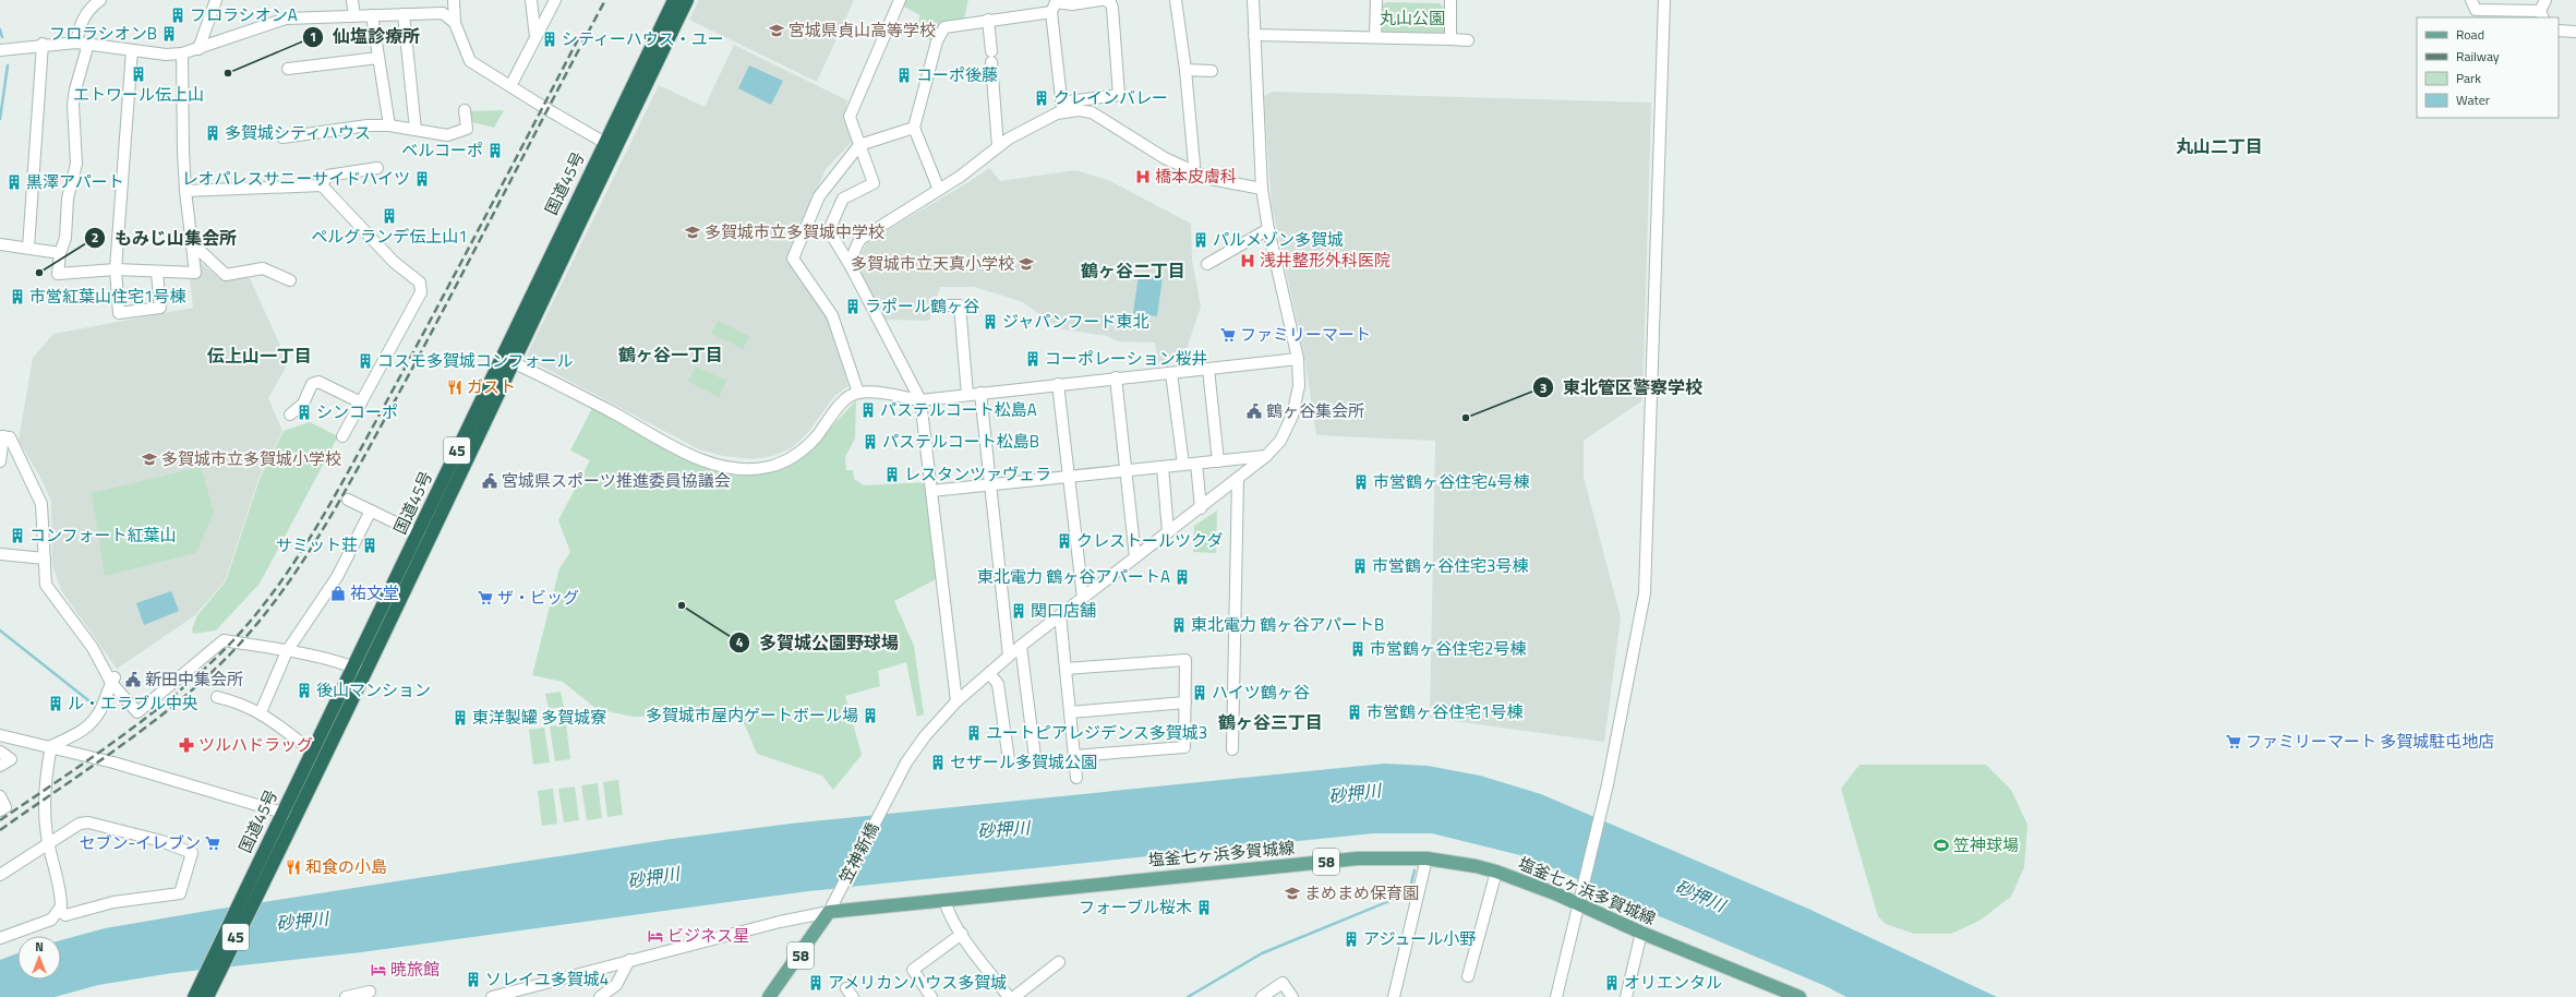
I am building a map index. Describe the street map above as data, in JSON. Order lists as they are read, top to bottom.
{
  "streets": {
    "highway": ["国道45号", "45"],
    "main road": ["塩釜七ヶ浜多賀城線", "58"],
    "street": ["笠神新橋"]
  },
  "crossings": [
    ["笠神新橋", "塩釜七ヶ浜多賀城線"],
    ["笠神新橋", "58"],
    ["塩釜七ヶ浜多賀城線", "58"]
  ],
  "districts": [
    "丸山二丁目",
    "鶴ヶ谷二丁目",
    "鶴ヶ谷一丁目",
    "伝上山一丁目",
    "鶴ヶ谷三丁目"
  ],
  "water": ["砂押川"],
  "parks": ["丸山公園"],
  "places": {
    "building": [
      "フロラシオンA",
      "フロラシオンB",
      "シティーハウス・ユー",
      "エトワール伝上山",
      "コーポ後藤",
      "クレインバレー",
      "多賀城シティハウス",
      "ベルコーポ",
      "レオパレスサニーサイドハイツ",
      "黒澤アパート",
      "ペルグランデ伝上山1",
      "パルメゾン多賀城",
      "市営紅葉山住宅1号棟",
      "ラポール鶴ヶ谷",
      "ジャパンフード東北",
      "コーポレーション桜井",
      "コスモ多賀城コンフォール",
      "パステルコート松島A",
      "シンコーポ",
      "パステルコート松島B",
      "レスタンツァヴェラ",
      "市営鶴ヶ谷住宅4号棟",
      "コンフォート紅葉山",
      "クレストールツクダ",
      "サミット荘",
      "市営鶴ヶ谷住宅3号棟",
      "東北電力 鶴ヶ谷アパートA",
      "関口店舗",
      "東北電力 鶴ヶ谷アパートB",
      "市営鶴ヶ谷住宅2号棟",
      "後山マンション",
      "ハイツ鶴ヶ谷",
      "ル・エラブル中央",
      "市営鶴ヶ谷住宅1号棟",
      "多賀城市屋内ゲートボール場",
      "東洋製罐 多賀城寮",
      "ユートピアレジデンス多賀城3",
      "セザール多賀城公園",
      "フォーブル桜木",
      "アジュール小野",
      "ソレイユ多賀城4",
      "アメリカンハウス多賀城",
      "オリエンタル"
    ],
    "school or university": [
      "宮城県貞山高等学校",
      "多賀城市立多賀城中学校",
      "多賀城市立天真小学校",
      "多賀城市立多賀城小学校",
      "まめまめ保育園"
    ],
    "other": [
      "仙塩診療所",
      "もみじ山集会所",
      "東北管区警察学校",
      "多賀城公園野球場"
    ],
    "hospital": ["橋本皮膚科", "浅井整形外科医院"],
    "supermarket": [
      "ファミリーマート",
      "ザ・ビッグ",
      "ファミリーマート 多賀城駐屯地店",
      "セブン-イレブン"
    ],
    "restaurant": ["ガスト", "和食の小島"],
    "public building": ["鶴ヶ谷集会所", "宮城県スポーツ推進委員協議会", "新田中集会所"],
    "shop": ["祐文堂"],
    "pharmacy": ["ツルハドラッグ"],
    "sports": ["笠神球場"],
    "hotel": ["ビジネス星", "暁旅館"]
  },
  "legend": [
    "Road",
    "Railway",
    "Park",
    "Water"
  ],
  "north": "top"
}
